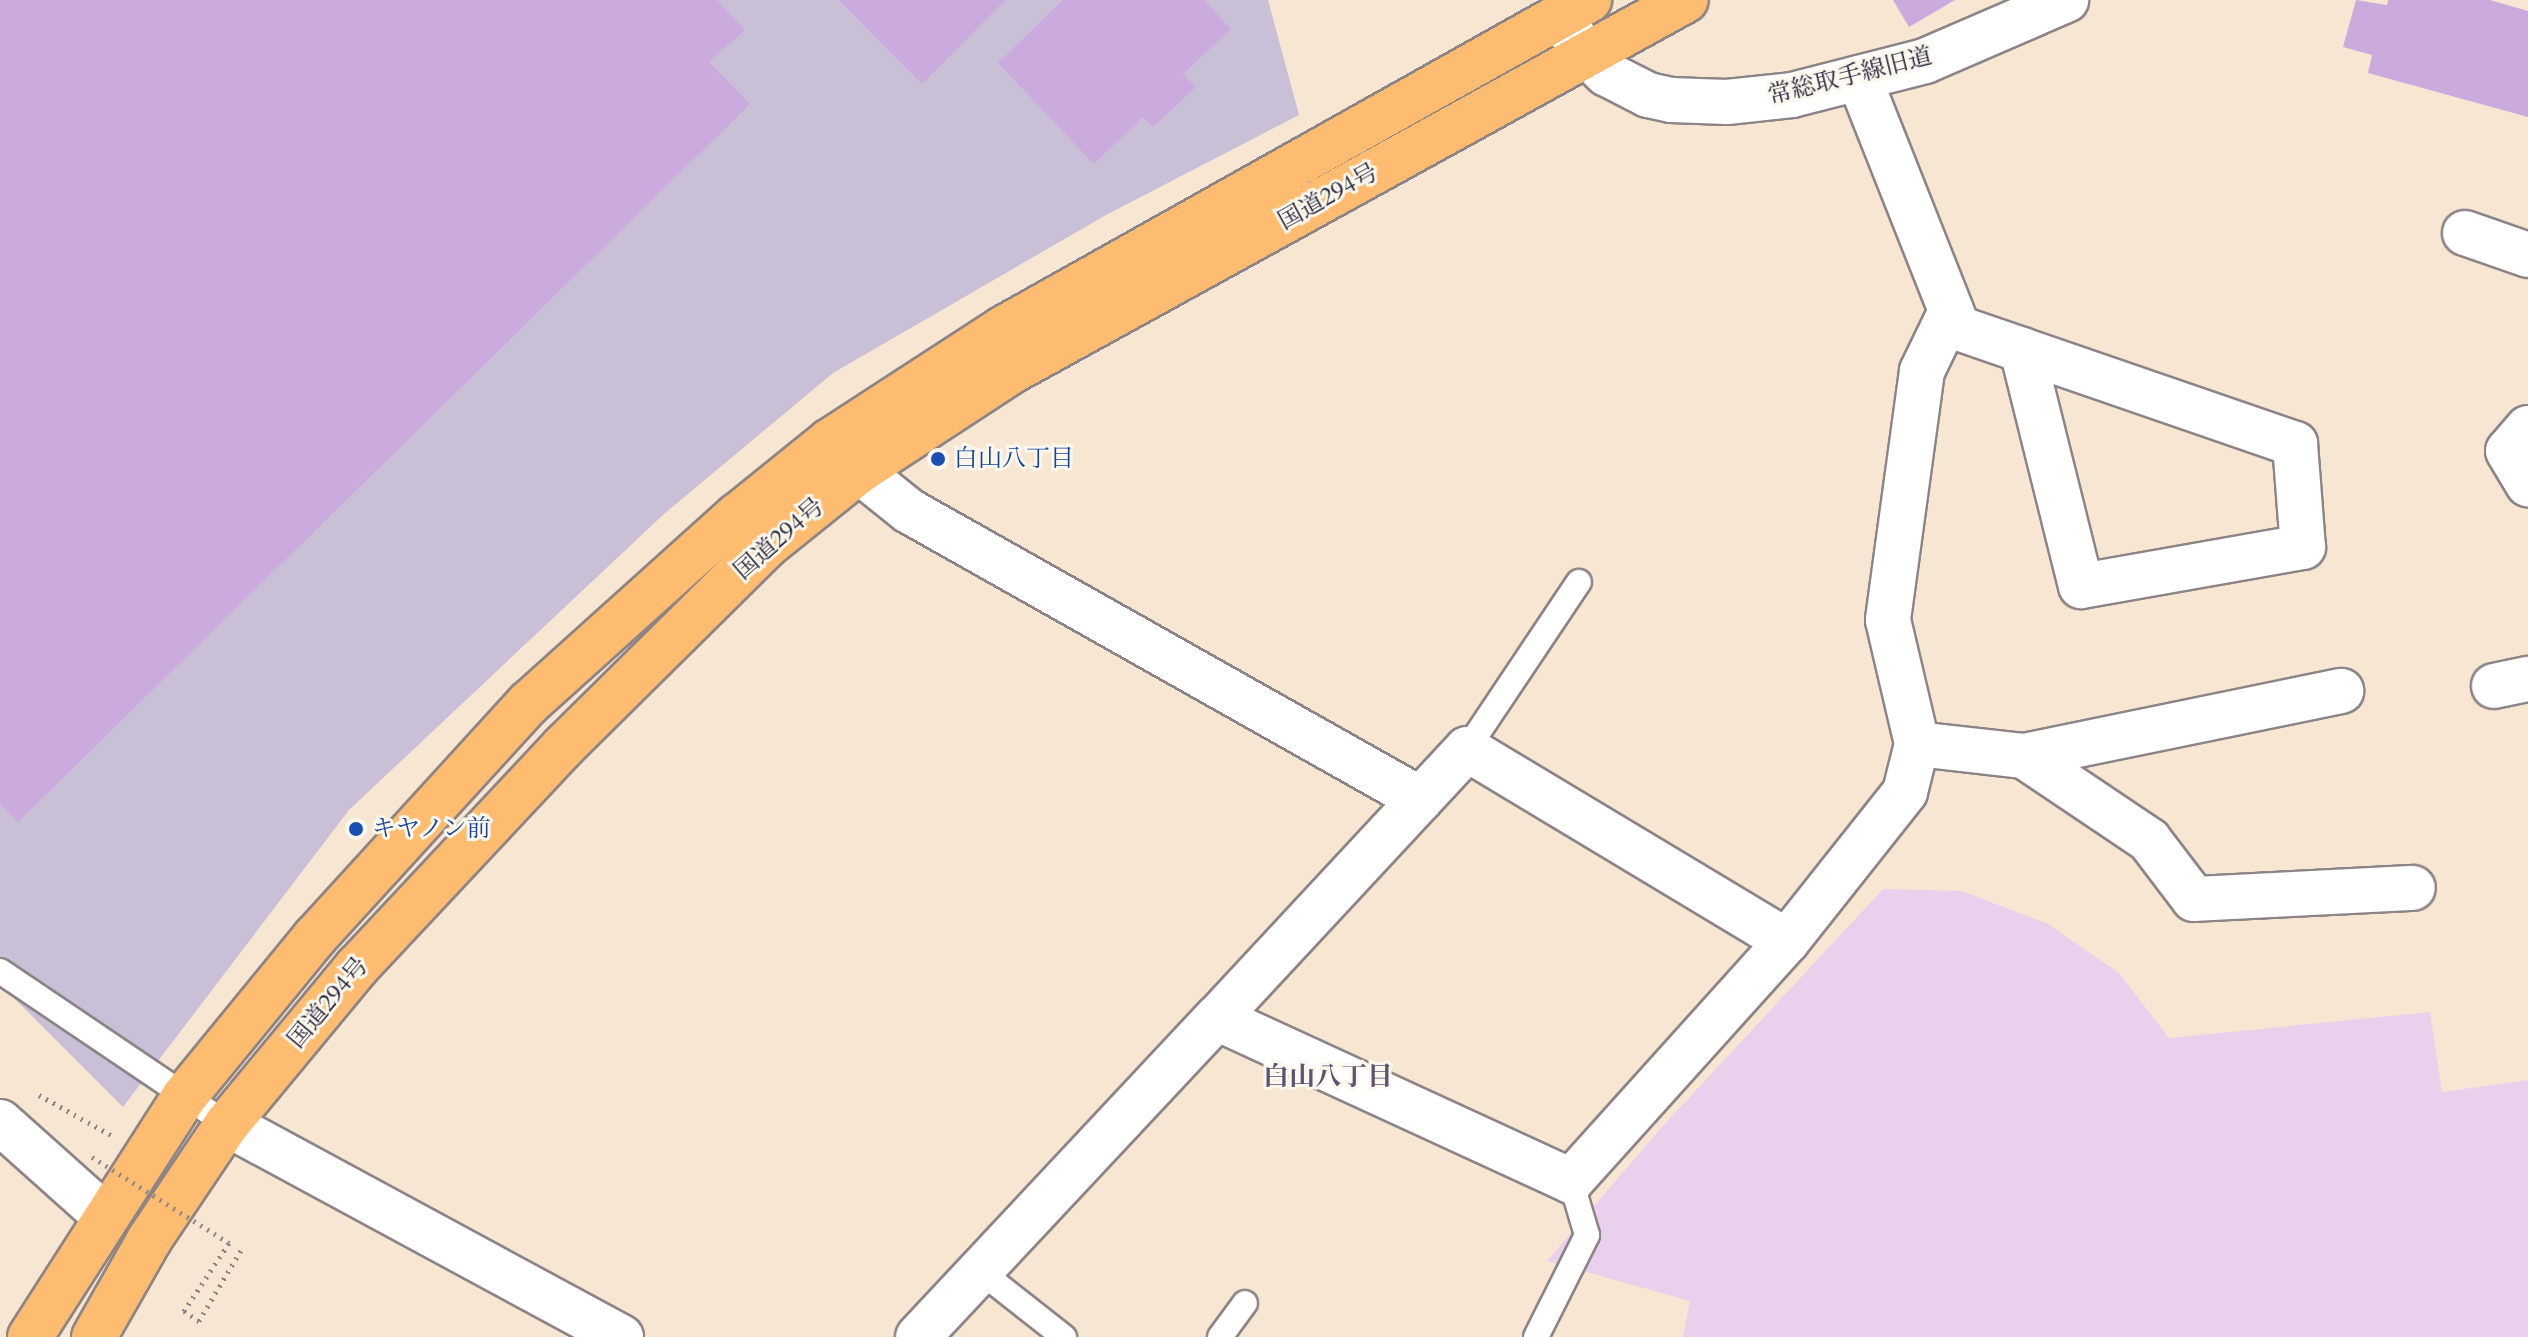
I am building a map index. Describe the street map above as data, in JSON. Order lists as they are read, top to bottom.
{
  "streets": {
    "highway": ["国道294号"],
    "street": ["常総取手線旧道"]
  },
  "crossings": [
    ["常総取手線旧道", "国道294号"]
  ],
  "districts": ["白山八丁目"],
  "places": ["白山八丁目", "キヤノン前"]
}
